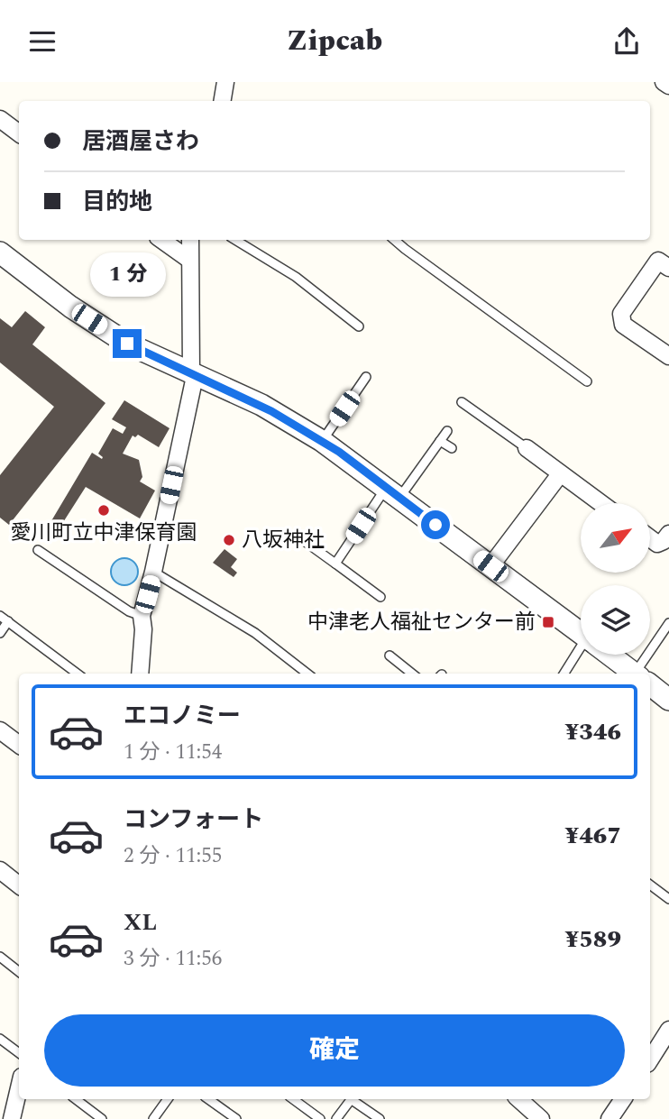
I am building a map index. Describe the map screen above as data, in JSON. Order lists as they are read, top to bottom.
{
  "places": {
    "other": ["愛川町立中津保育園", "八坂神社"],
    "transit": ["中津老人福祉センター前"]
  },
  "north": "top right",
  "page": {
    "header": "Zipcab",
    "banner": ["居酒屋さわ", "目的地"],
    "bubble": "1 分",
    "list": [
      {
        "name": "エコノミー",
        "note": "1 分 · 11:54",
        "value": "¥346"
      },
      {
        "name": "コンフォート",
        "note": "2 分 · 11:55",
        "value": "¥467"
      },
      {
        "name": "XL",
        "note": "3 分 · 11:56",
        "value": "¥589"
      }
    ],
    "buttons": "確定"
  }
}
